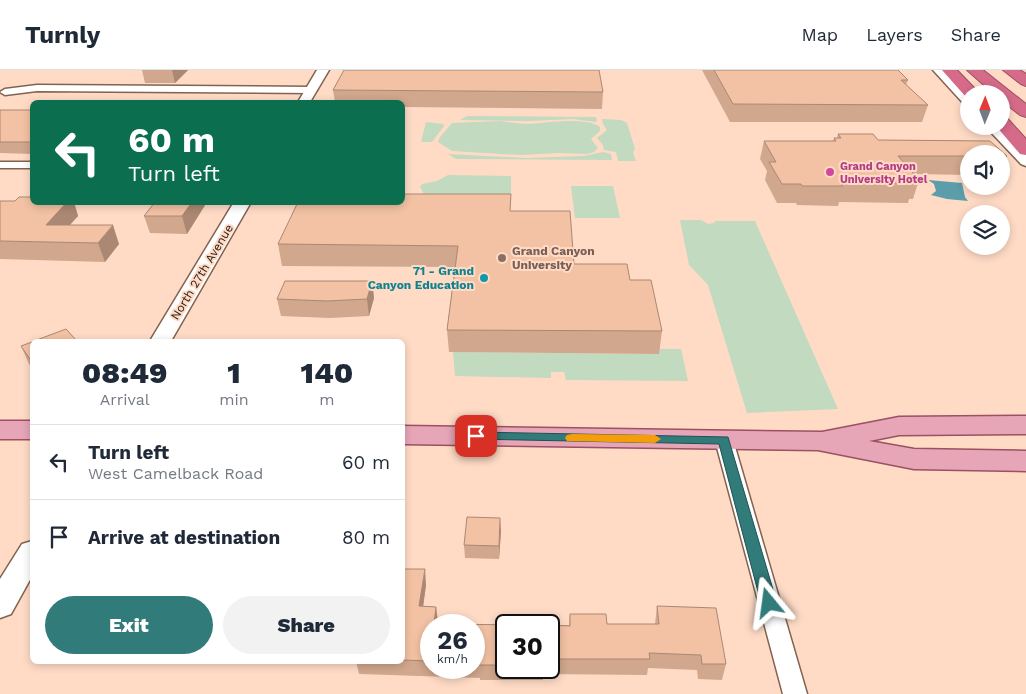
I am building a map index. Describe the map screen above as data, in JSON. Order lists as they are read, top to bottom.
{
  "streets": {
    "main road": ["North 27th Avenue"]
  },
  "places": ["Grand Canyon University Hotel", "Grand Canyon University", "71 - Grand Canyon Education"],
  "north": "top",
  "page": {
    "header": "Turnly",
    "nav": ["Map", "Layers", "Share"],
    "turn": ["60 m", "Turn left"],
    "eta": [
      "08:49",
      "Arrival",
      "1",
      "min",
      "140",
      "m"
    ],
    "list": [
      {
        "name": "Turn left",
        "note": "West Camelback Road",
        "value": "60 m"
      },
      {
        "name": "Arrive at destination",
        "value": "80 m"
      }
    ],
    "buttons": ["Exit", "Share"],
    "speed": "26 km/h",
    "limit": "30"
  }
}
